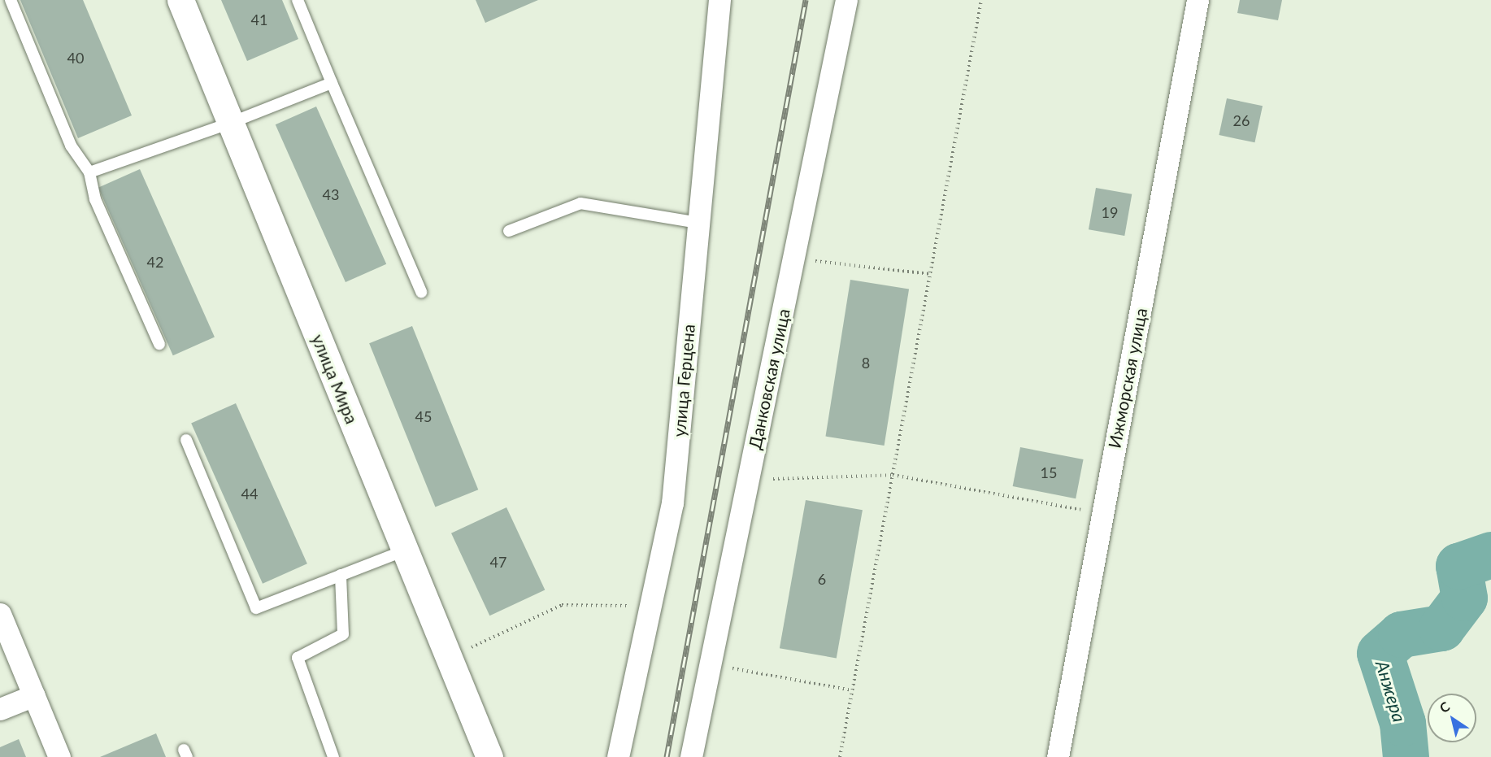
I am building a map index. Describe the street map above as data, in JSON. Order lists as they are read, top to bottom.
{
  "streets": {
    "main road": ["улица Мира"],
    "street": ["Ижморская улица", "Данковская улица", "улица Герцена"]
  },
  "water": ["Анжера"],
  "house_numbers": [
    "41",
    "40",
    "26",
    "43",
    "19",
    "42",
    "8",
    "45",
    "15",
    "44",
    "47",
    "6"
  ],
  "north": "top left"
}
